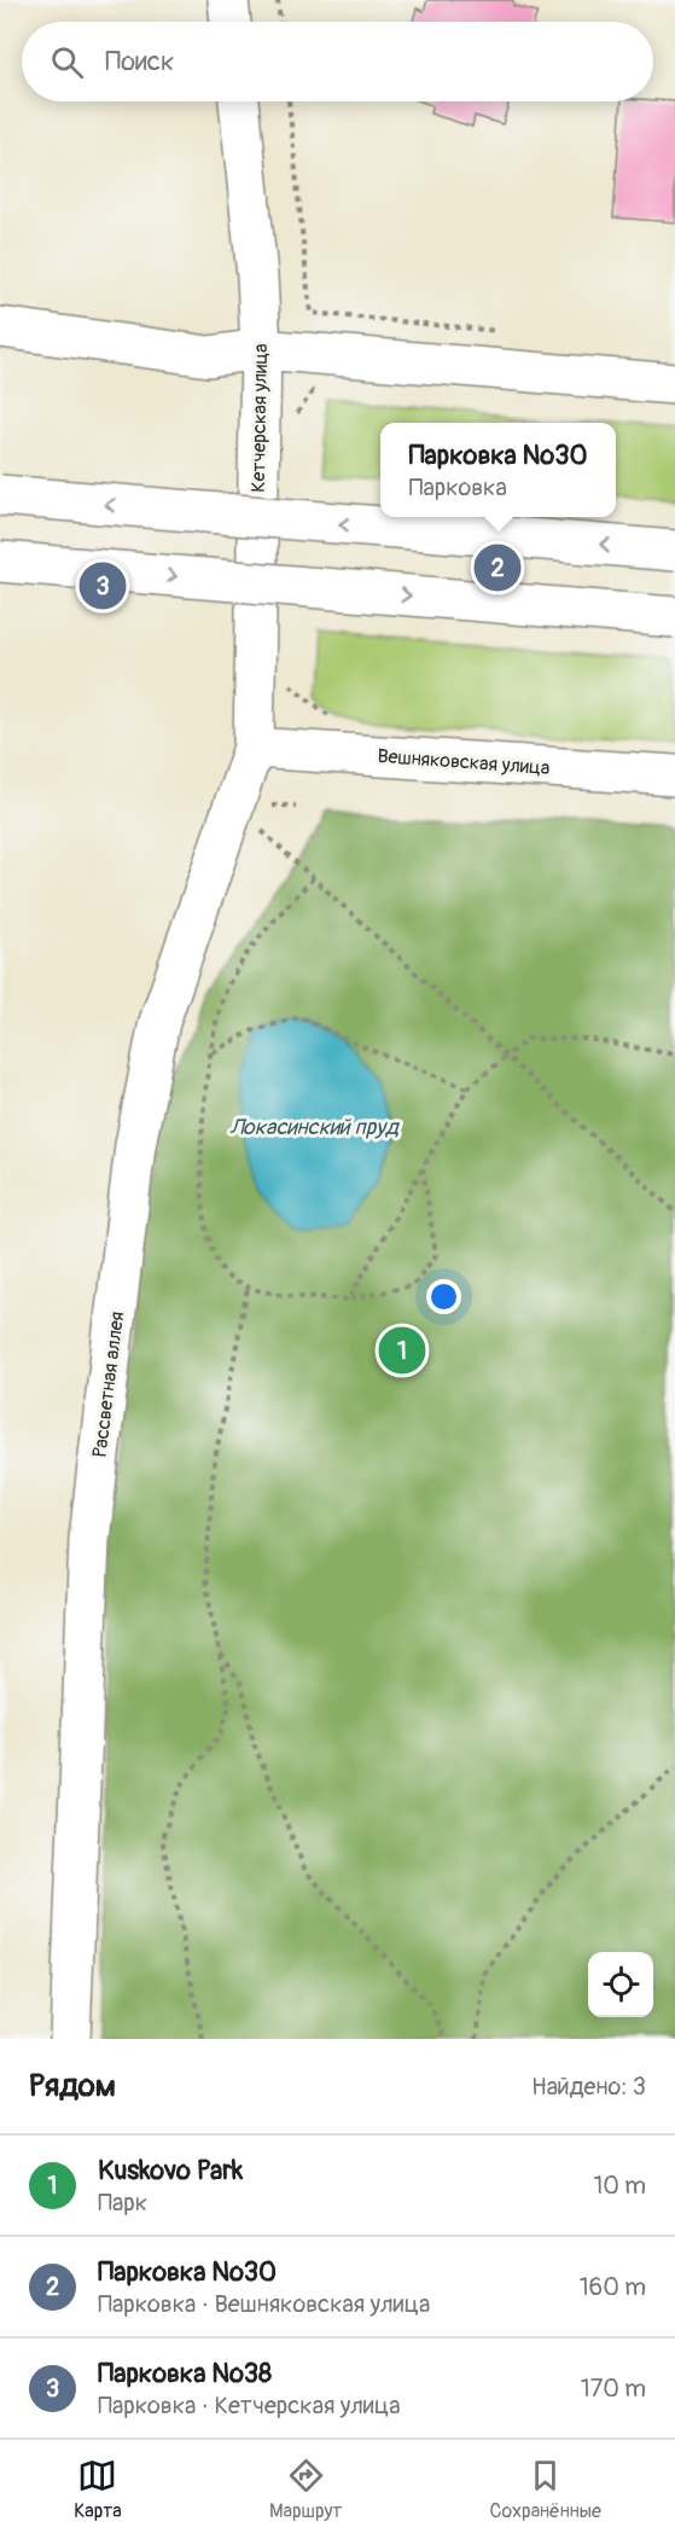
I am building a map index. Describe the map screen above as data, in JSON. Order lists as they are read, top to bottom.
{
  "streets": {
    "main road": ["Кетчерская улица", "Вешняковская улица", "Рассветная аллея"]
  },
  "crossings": [
    ["Кетчерская улица", "Вешняковская улица"],
    ["Кетчерская улица", "Рассветная аллея"],
    ["Вешняковская улица", "Рассветная аллея"]
  ],
  "water": ["Локасинский пруд"],
  "page": {
    "search": "Поиск",
    "popup": ["Парковка №30", "Парковка"],
    "pins": ["2", "3", "1"],
    "heading": ["Рядом", "Найдено: 3"],
    "list": [
      {
        "mark": "1",
        "name": "Kuskovo Park",
        "note": "Парк",
        "value": "10 m"
      },
      {
        "mark": "2",
        "name": "Парковка №30",
        "note": "Парковка · Вешняковская улица",
        "value": "160 m"
      },
      {
        "mark": "3",
        "name": "Парковка №38",
        "note": "Парковка · Кетчерская улица",
        "value": "170 m"
      }
    ],
    "nav": ["Карта", "Маршрут", "Сохранённые"]
  }
}
